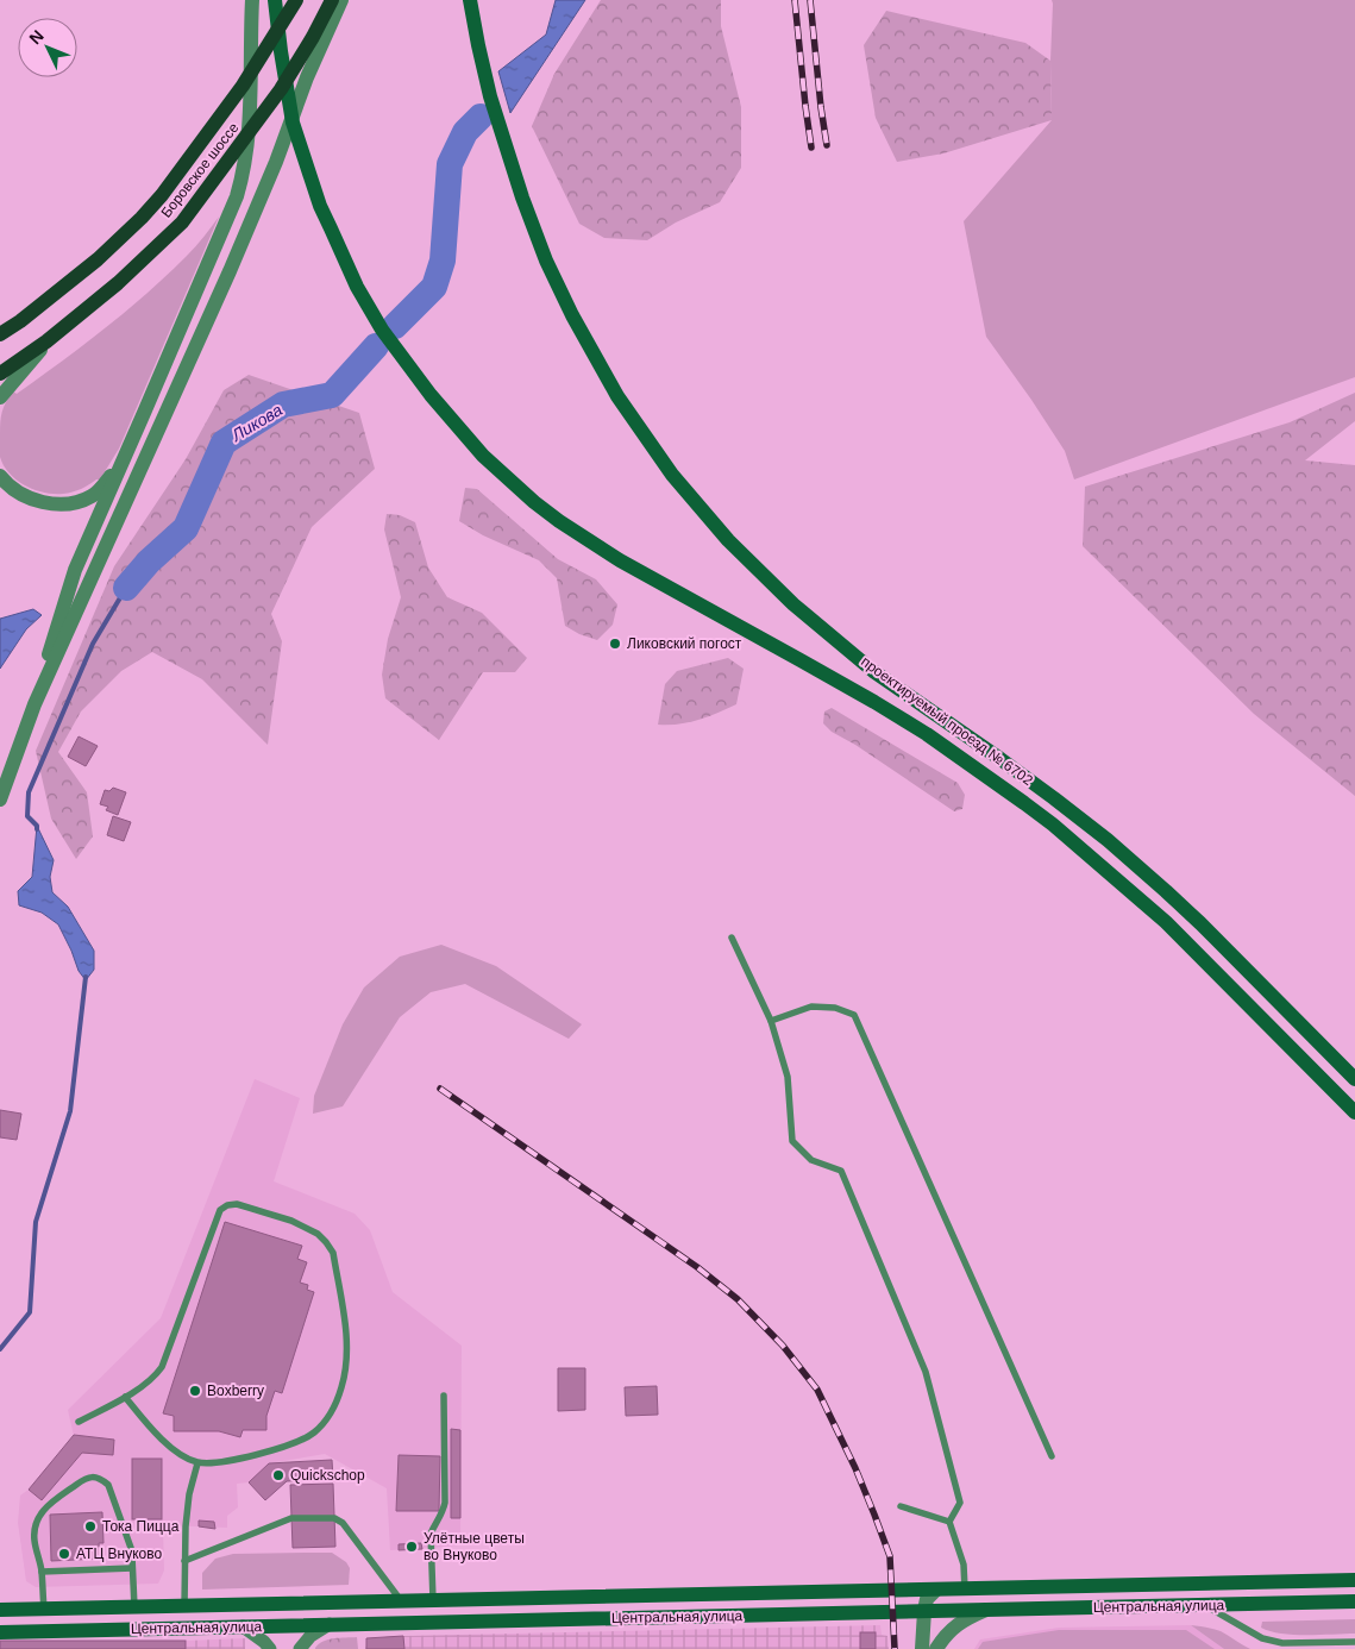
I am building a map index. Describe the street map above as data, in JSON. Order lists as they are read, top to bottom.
{
  "streets": {
    "main road": ["Боровское шоссе", "проектируемый проезд № 6702", "Центральная улица"]
  },
  "water": ["Ликова"],
  "places": [
    "Ликовский погост",
    "Boxberry",
    "Quickschop",
    "Тока Пицца",
    "Улётные цветы во Внуково",
    "АТЦ Внуково"
  ],
  "north": "top left"
}
